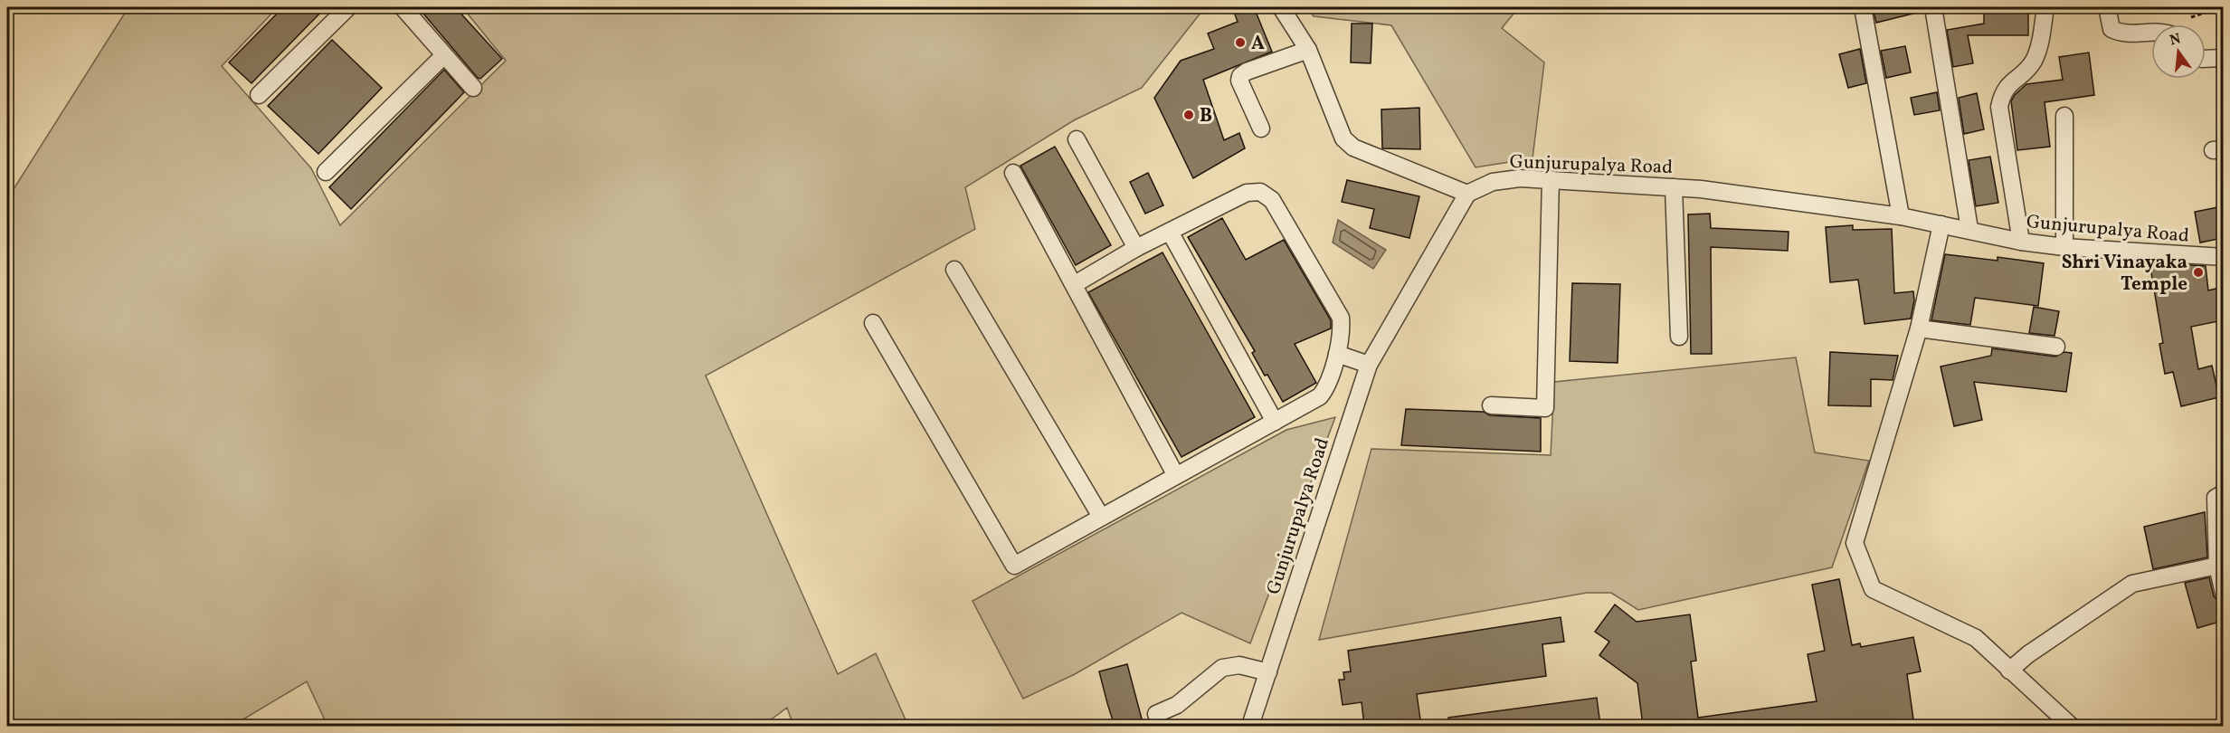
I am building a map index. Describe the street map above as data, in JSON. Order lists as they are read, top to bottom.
{
  "streets": {
    "street": ["Gunjurupalya Road"]
  },
  "places": ["A", "B", "Shri Vinayaka Temple"],
  "north": "top"
}
